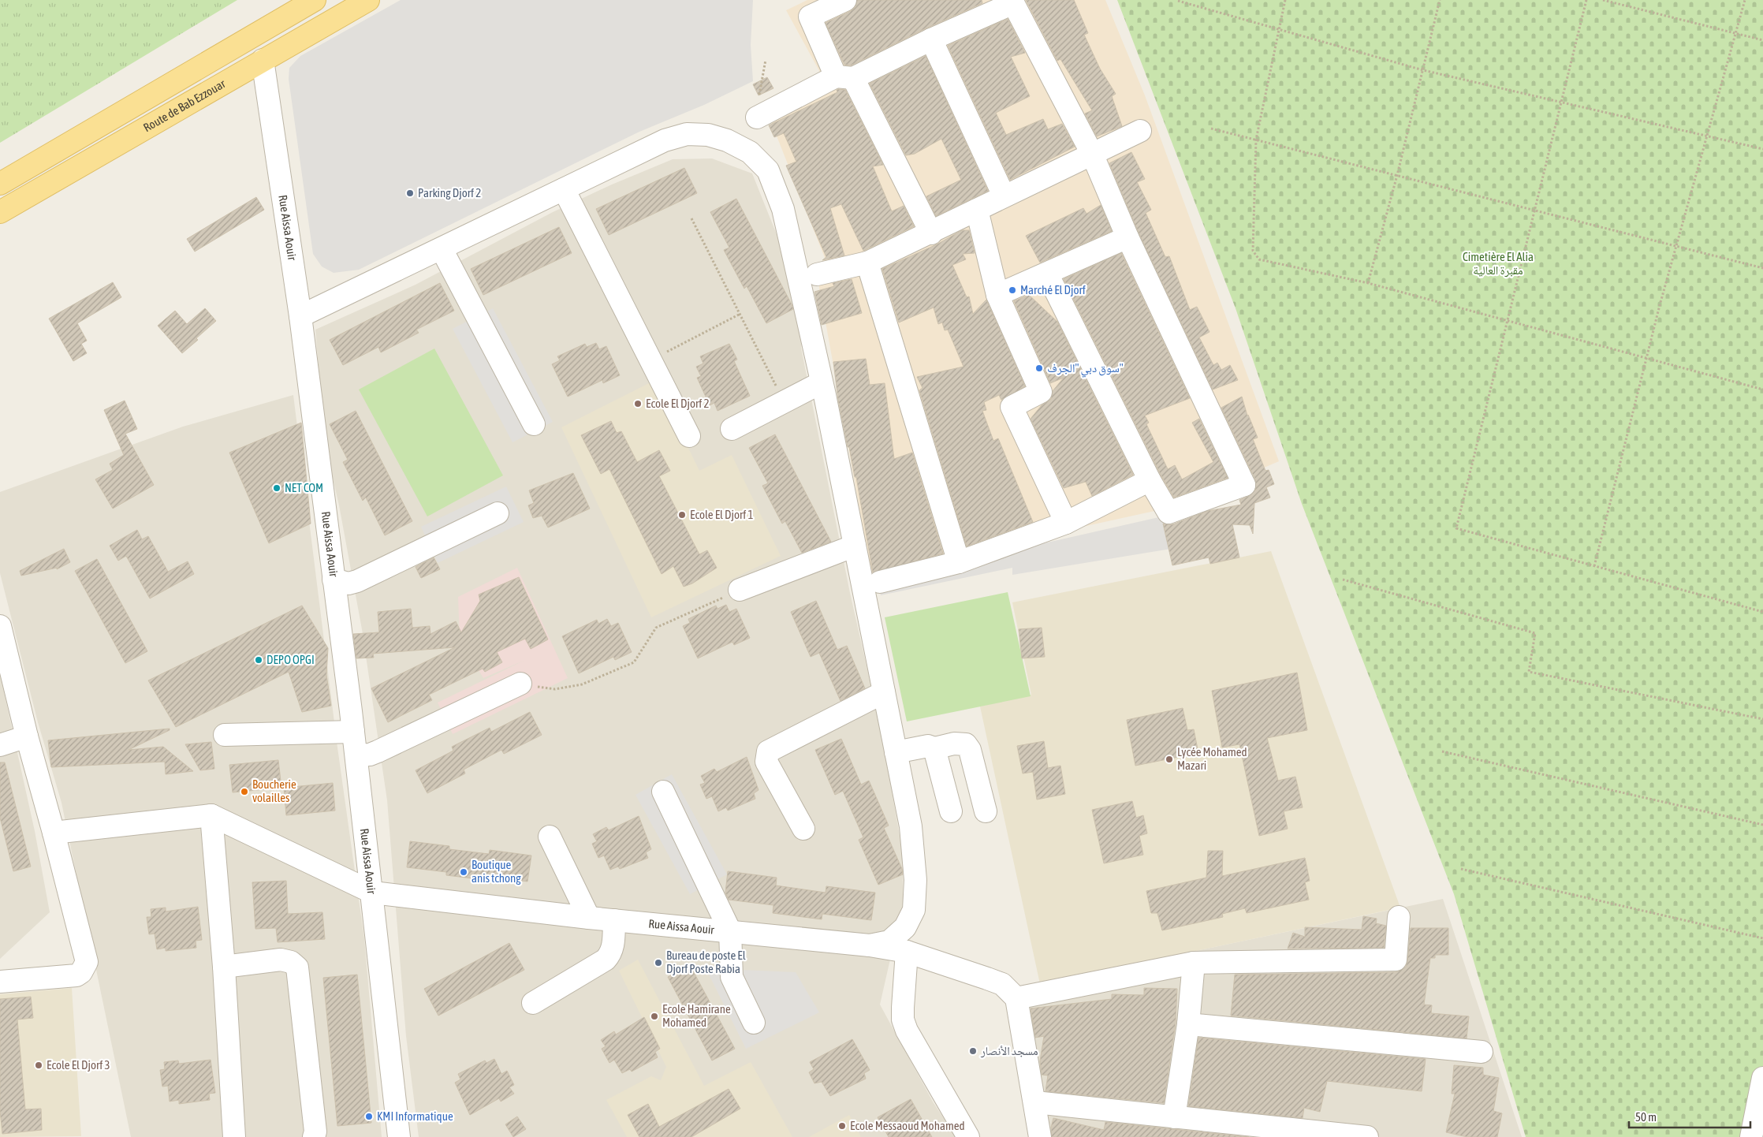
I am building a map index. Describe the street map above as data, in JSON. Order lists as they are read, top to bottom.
{
  "streets": {
    "main road": ["Route de Bab Ezzouar"],
    "street": ["Rue Aissa Aouir"]
  },
  "crossings": [
    ["Route de Bab Ezzouar", "Rue Aissa Aouir"]
  ],
  "parks": ["Cimetière El Alia مقبرة العالية"],
  "places": [
    "Parking Djorf 2",
    "Marché El Djorf",
    "سوق دبي \"الجرف\"",
    "Ecole El Djorf 2",
    "NET COM",
    "Ecole El Djorf 1",
    "DEPO OPGI",
    "Lycée Mohamed Mazari",
    "Boucherie volailles",
    "Boutique anis tchong",
    "Bureau de poste El Djorf Poste Rabia",
    "Ecole Hamirane Mohamed",
    "مسجد الأنصار",
    "Ecole El Djorf 3",
    "KMI Informatique",
    "Ecole Messaoud Mohamed"
  ],
  "scale_bar": "50 m"
}
